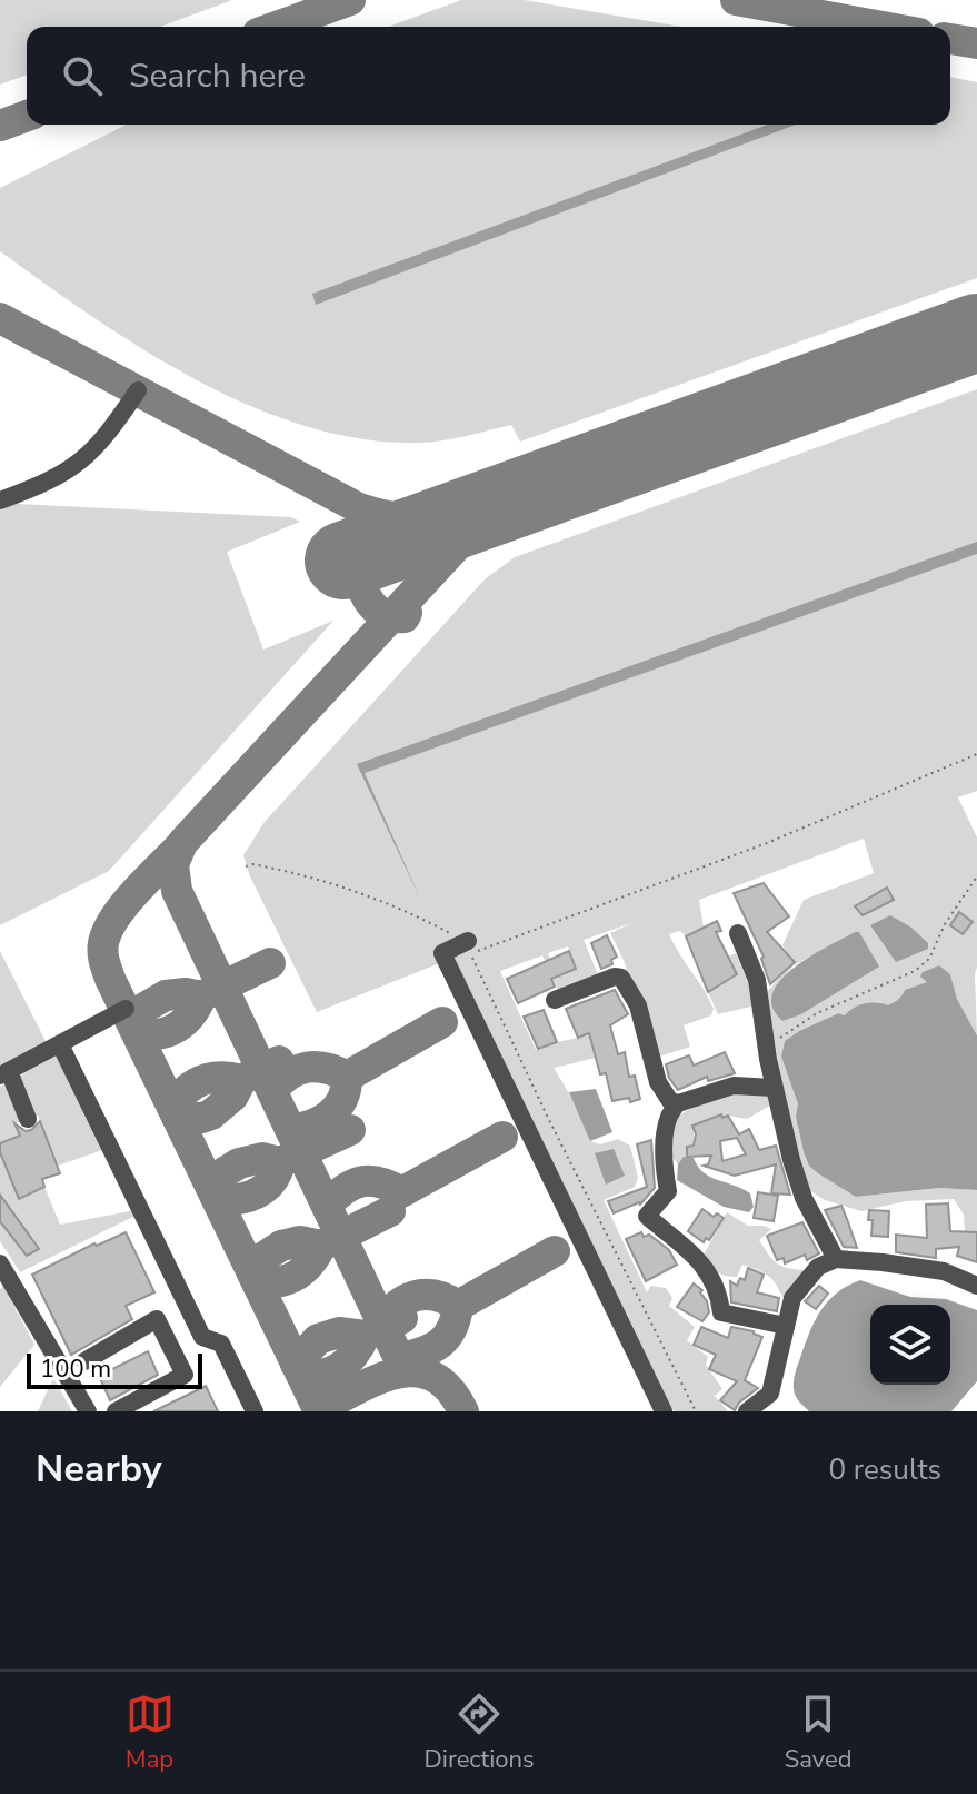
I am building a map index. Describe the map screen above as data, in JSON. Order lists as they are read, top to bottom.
{
  "scale_bar": "100 m",
  "page": {
    "search": "Search here",
    "scale": "100 m",
    "heading": ["Nearby", "0 results"],
    "nav": ["Map", "Directions", "Saved"]
  }
}
